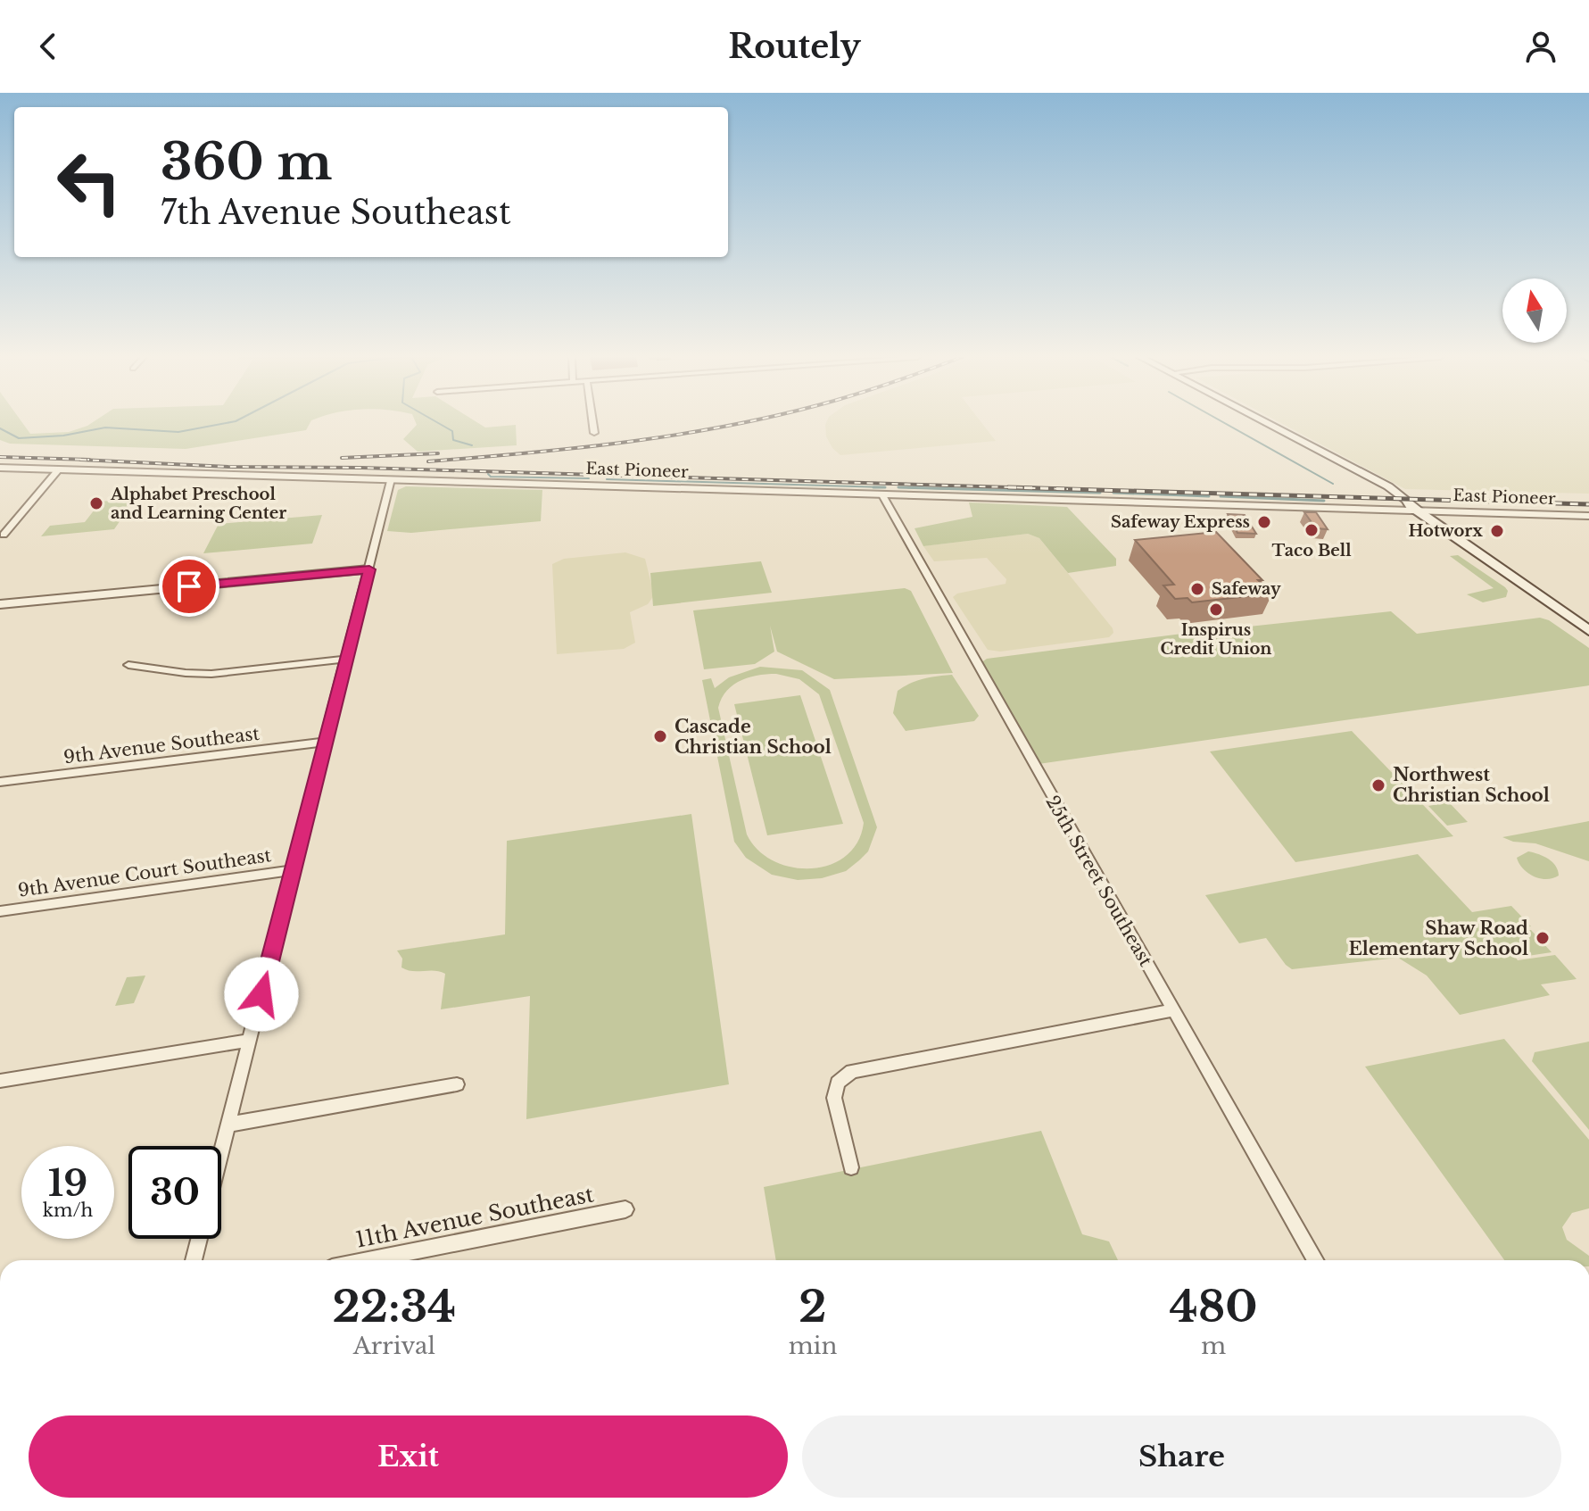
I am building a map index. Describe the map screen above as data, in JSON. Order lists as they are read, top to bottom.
{
  "streets": {
    "street": [
      "East Pioneer",
      "9th Avenue Southeast",
      "9th Avenue Court Southeast",
      "25th Street Southeast",
      "11th Avenue Southeast"
    ]
  },
  "crossings": [
    ["East Pioneer", "25th Street Southeast"]
  ],
  "places": [
    "Alphabet Preschool and Learning Center",
    "Safeway Express",
    "Taco Bell",
    "Hotworx",
    "Safeway",
    "Inspirus Credit Union",
    "Cascade Christian School",
    "Northwest Christian School",
    "Shaw Road Elementary School"
  ],
  "north": "top",
  "page": {
    "header": "Routely",
    "turn": ["360 m", "7th Avenue Southeast"],
    "speed": "19 km/h",
    "limit": "30",
    "eta": [
      "22:34",
      "Arrival",
      "2",
      "min",
      "480",
      "m"
    ],
    "buttons": ["Exit", "Share"]
  }
}
